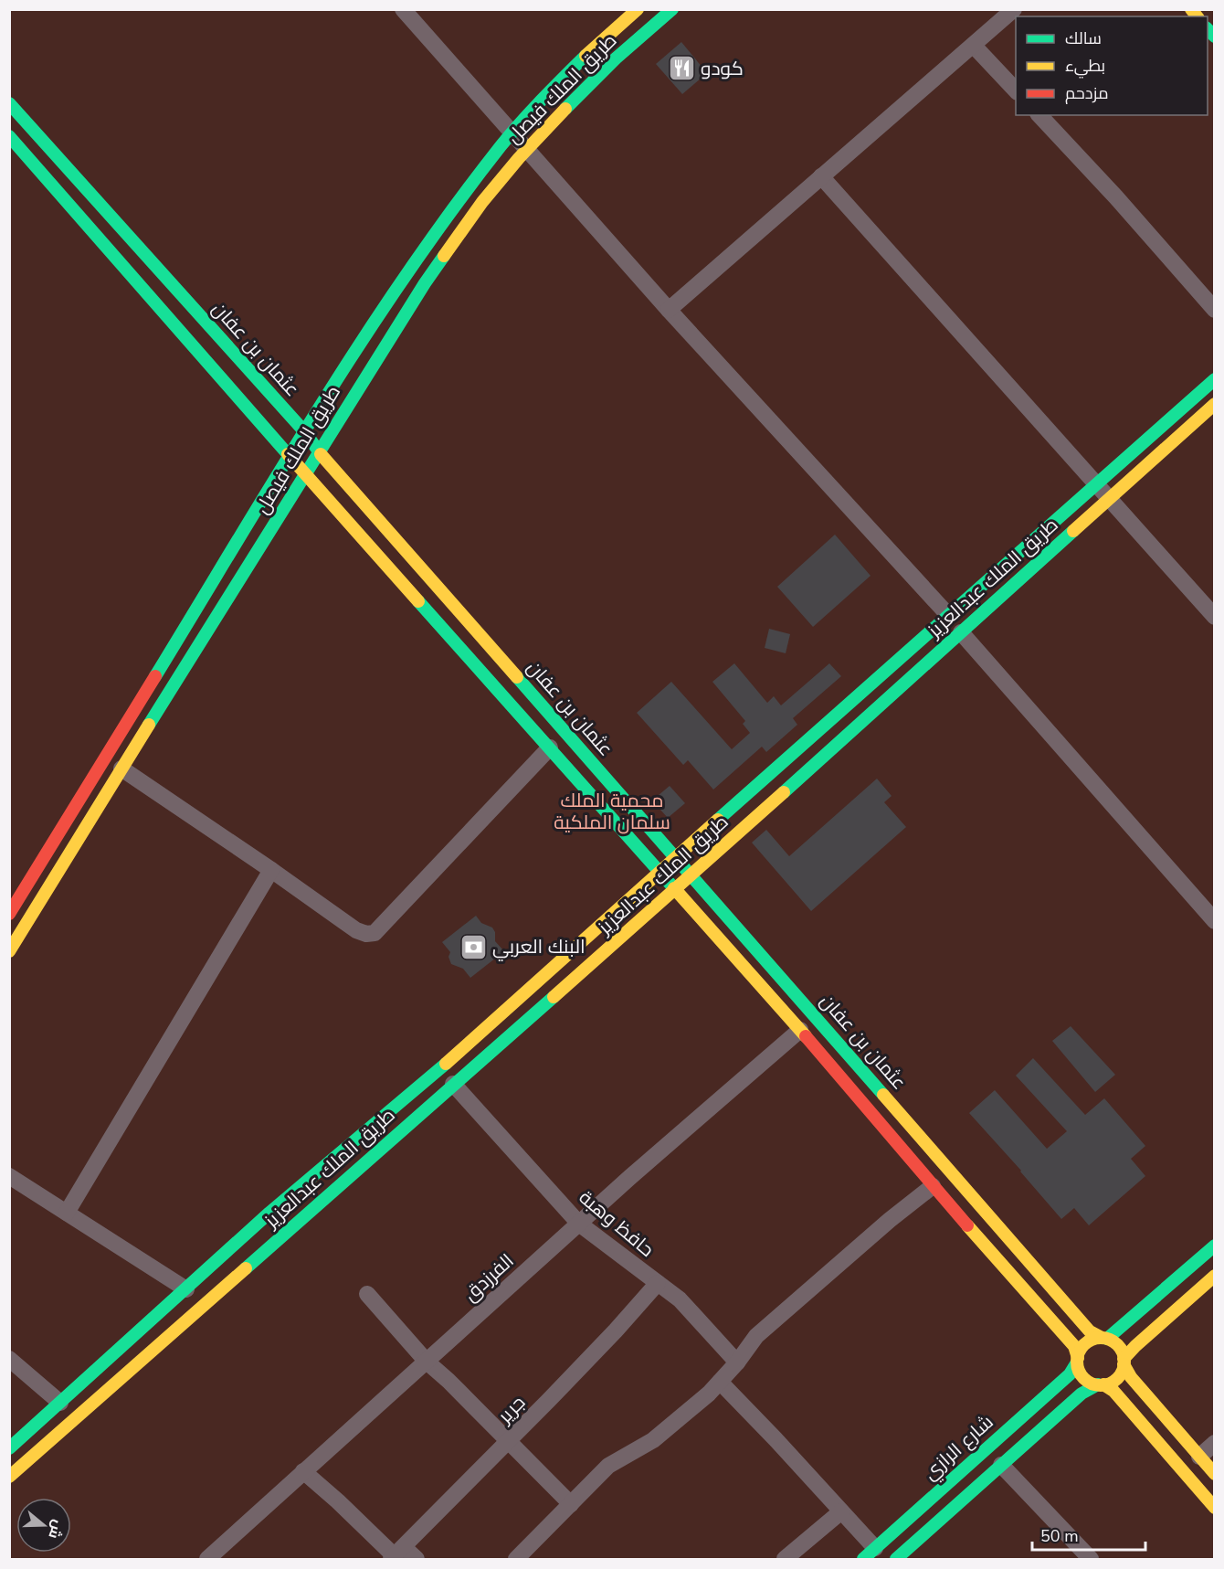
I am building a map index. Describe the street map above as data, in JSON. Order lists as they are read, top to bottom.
{
  "streets": {
    "street": [
      "طريق الملك فيصل",
      "عثمان بن عفان",
      "طريق الملك عبدالعزيز",
      "حافظ وهبة",
      "الفرزدق",
      "جرير",
      "شارع الرازي"
    ]
  },
  "crossings": [
    ["طريق الملك فيصل", "عثمان بن عفان"],
    ["عثمان بن عفان", "طريق الملك عبدالعزيز"],
    ["عثمان بن عفان", "الفرزدق"],
    ["عثمان بن عفان", "شارع الرازي"],
    ["طريق الملك عبدالعزيز", "حافظ وهبة"],
    ["حافظ وهبة", "الفرزدق"],
    ["حافظ وهبة", "جرير"]
  ],
  "parks": ["محمية الملك سلمان الملكية"],
  "places": {
    "restaurant": ["كودو"],
    "bank": ["البنك العربي"]
  },
  "legend": ["سالك", "بطيء", "مزدحم"],
  "scale_bar": "50 m",
  "north": "right"
}
